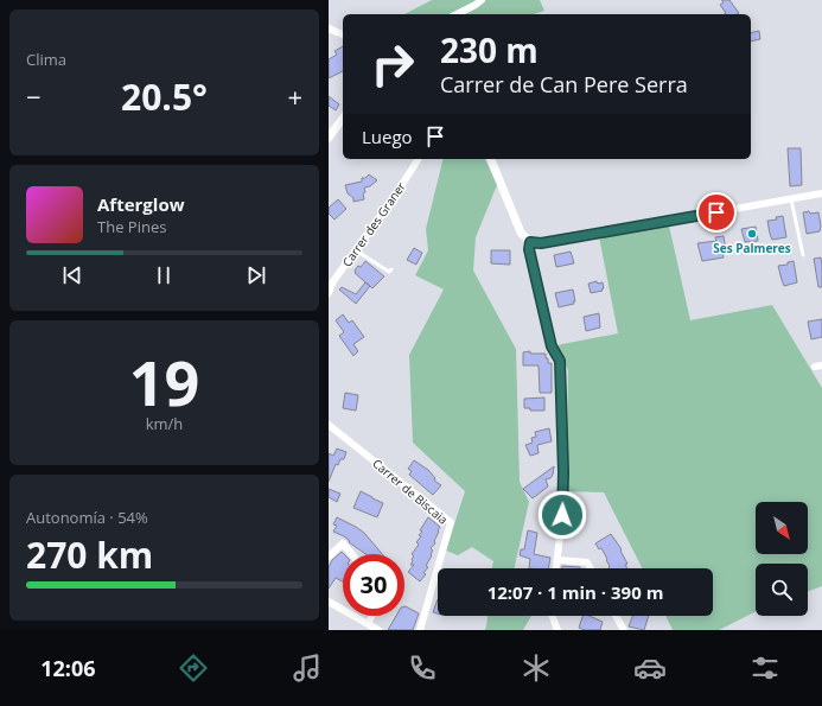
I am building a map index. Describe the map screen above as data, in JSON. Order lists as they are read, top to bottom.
{
  "streets": {
    "street": ["Carrer des Graner", "Carrer de Biscaia"]
  },
  "places": ["Ses Palmeres"],
  "north": "bottom right",
  "page": {
    "tile": [
      "Clima",
      ["19", "km/h"],
      ["Autonomía · 54%", "270 km"]
    ],
    "turn": ["230 m", "Carrer de Can Pere Serra"],
    "heat": ["−", "20.5°", "+"],
    "then": "Luego",
    "song": ["Afterglow", "The Pines"],
    "limit": "30",
    "trip": "12:07 · 1 min · 390 m",
    "tabs": "12:06"
  }
}
